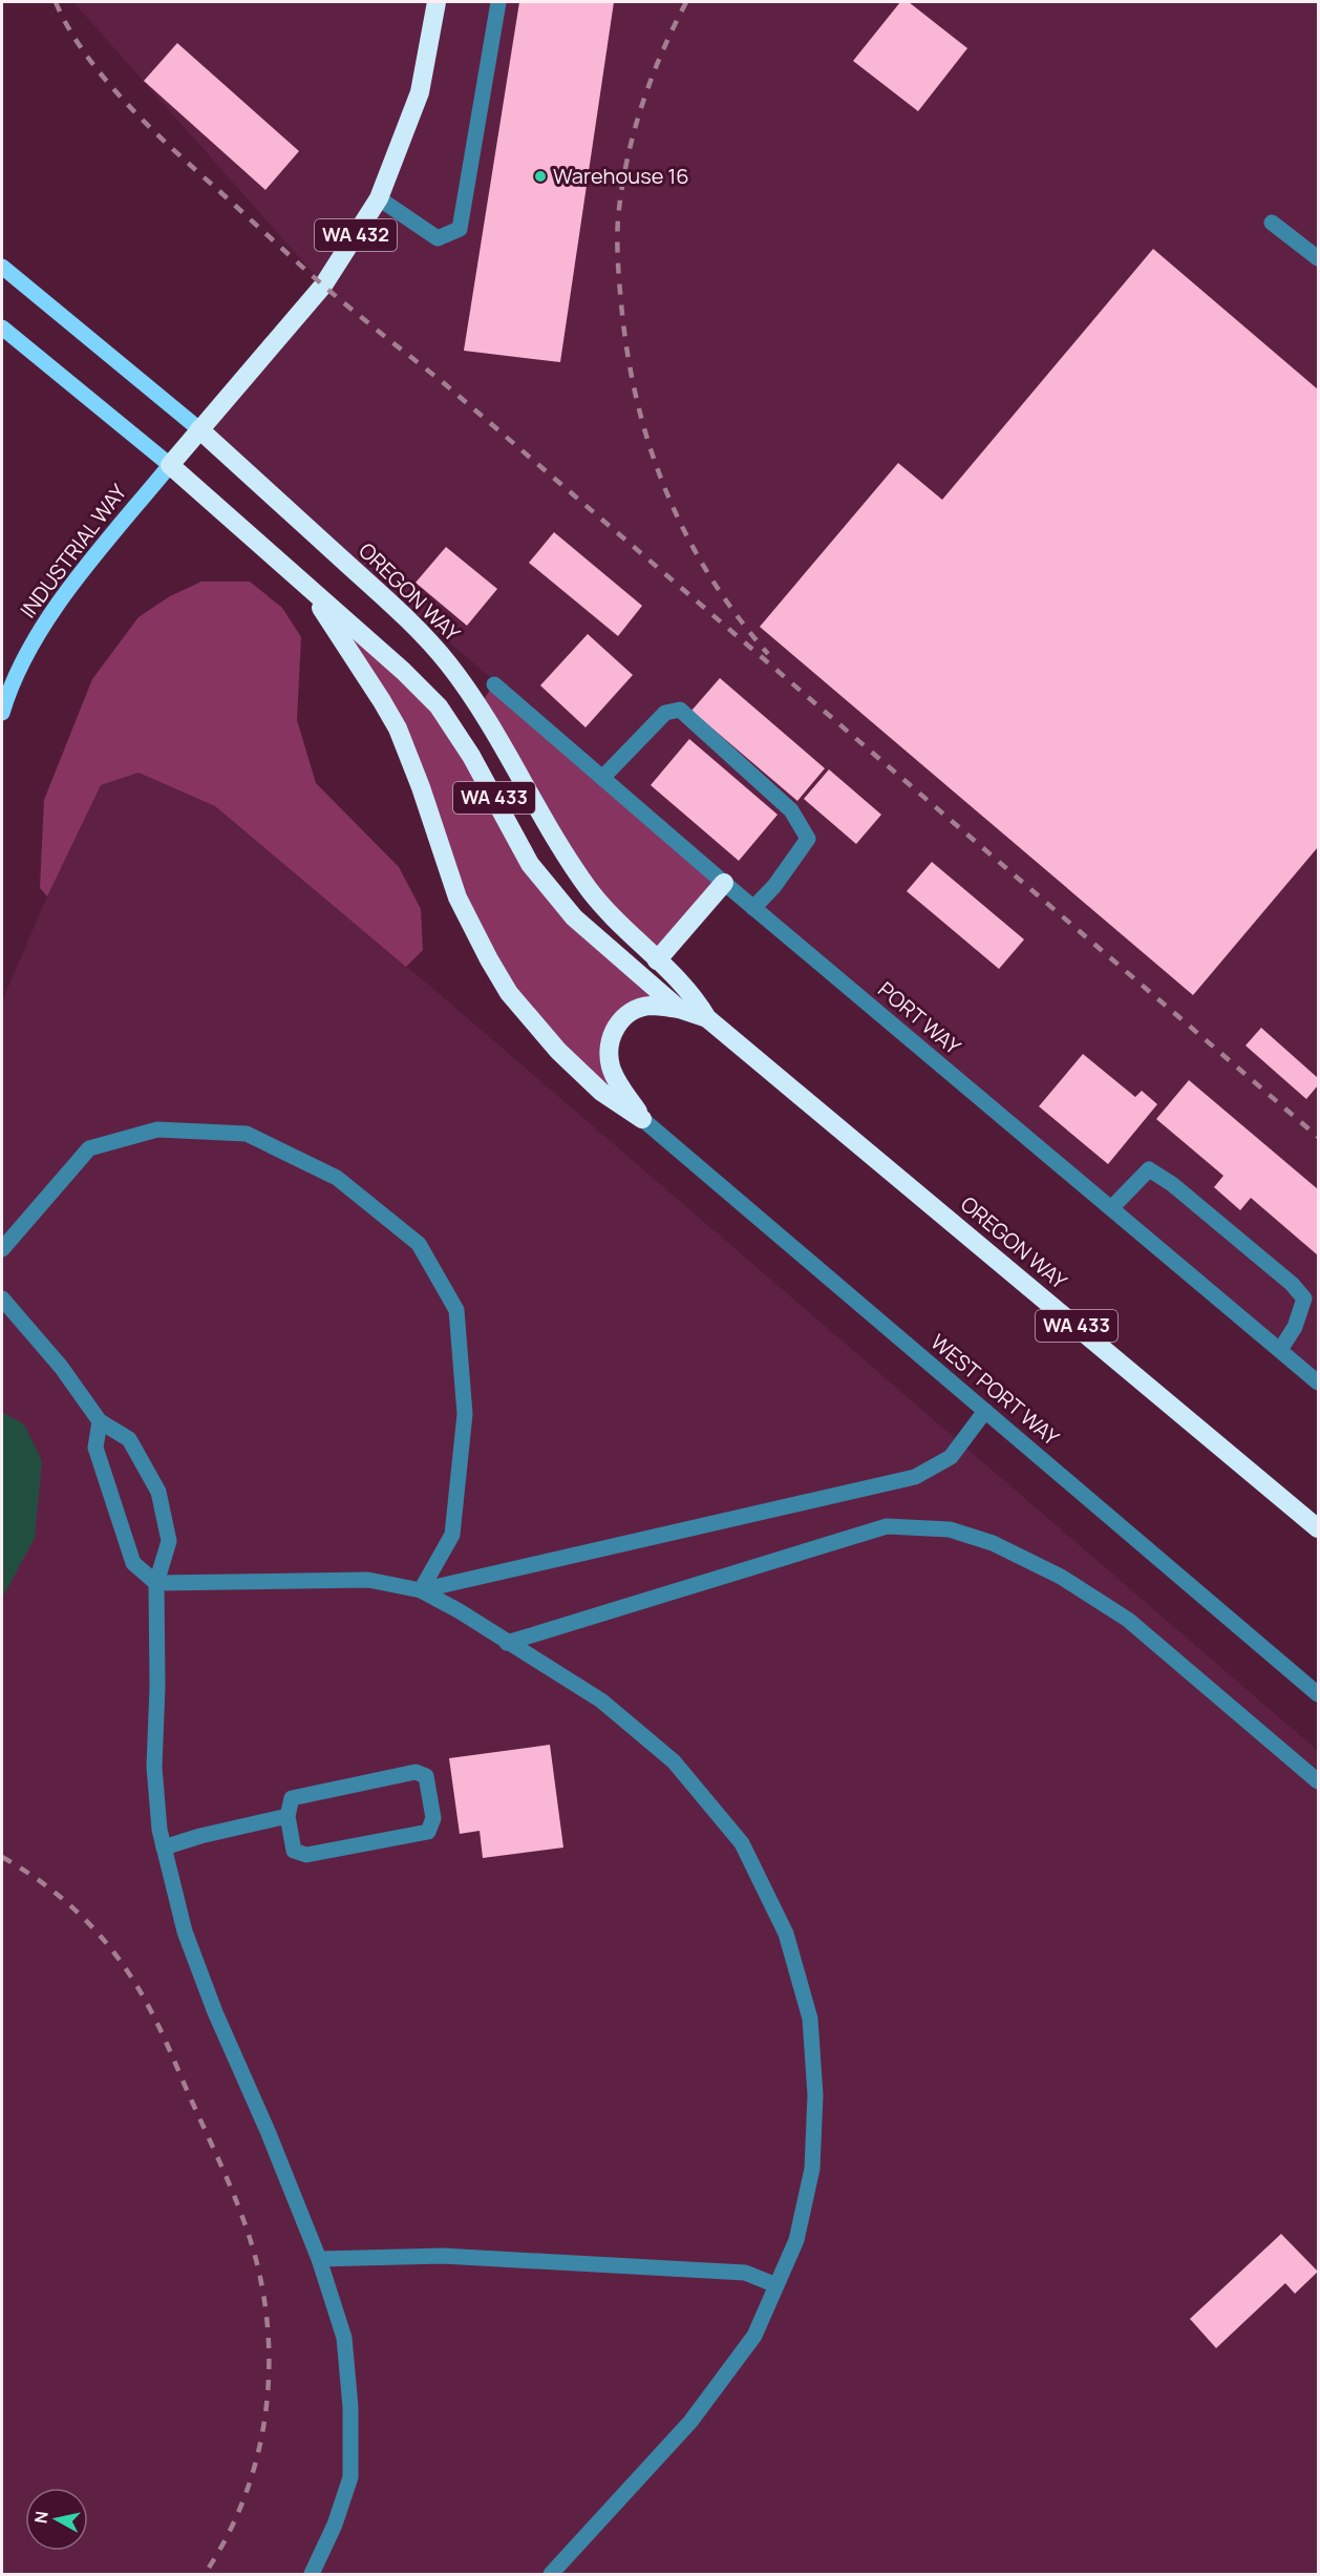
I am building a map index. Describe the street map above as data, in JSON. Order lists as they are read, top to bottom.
{
  "streets": {
    "highway": [
      "WA 432",
      "INDUSTRIAL WAY",
      "OREGON WAY",
      "WA 433"
    ],
    "street": ["PORT WAY", "WEST PORT WAY"]
  },
  "crossings": [
    ["WA 432", "INDUSTRIAL WAY"],
    ["WA 432", "OREGON WAY"],
    ["INDUSTRIAL WAY", "OREGON WAY"]
  ],
  "places": ["Warehouse 16"],
  "north": "left"
}
